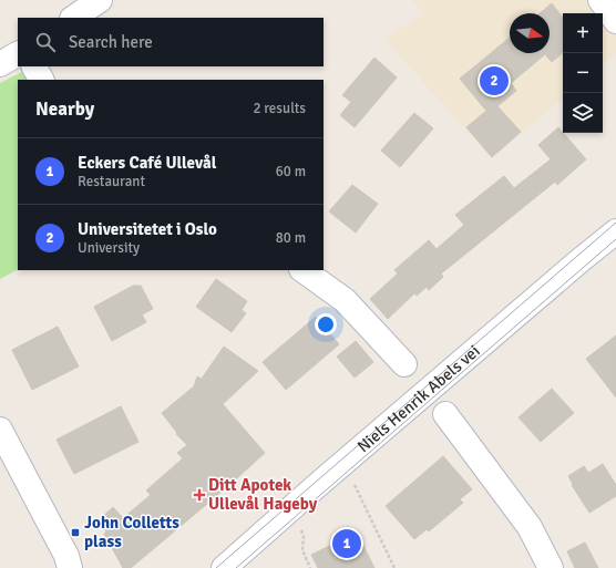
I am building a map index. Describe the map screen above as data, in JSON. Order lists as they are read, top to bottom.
{
  "streets": {
    "street": ["Niels Henrik Abels vei"]
  },
  "places": {
    "health": ["Ditt Apotek Ullevål Hageby"],
    "transit": ["John Colletts plass"]
  },
  "north": "right",
  "page": {
    "map_buttons": ["+", "−"],
    "search": "Search here",
    "pins": ["2", "1"],
    "heading": ["Nearby", "2 results"],
    "list": [
      {
        "mark": "1",
        "name": "Eckers Café Ullevål",
        "note": "Restaurant",
        "value": "60 m"
      },
      {
        "mark": "2",
        "name": "Universitetet i Oslo",
        "note": "University",
        "value": "80 m"
      }
    ]
  }
}
